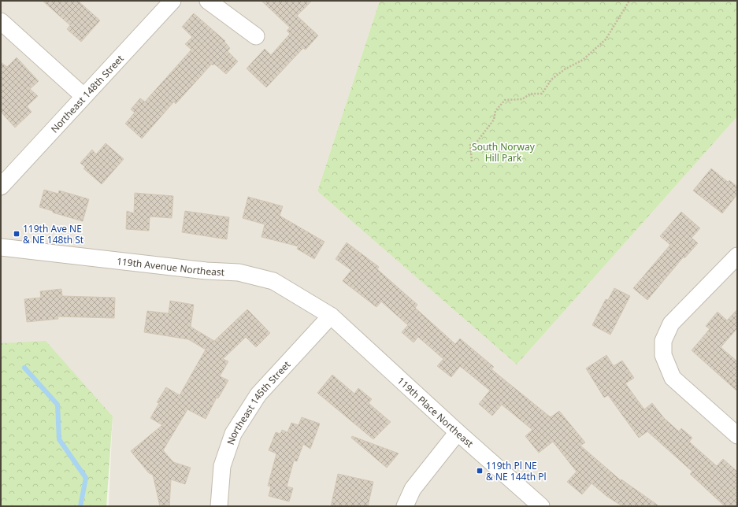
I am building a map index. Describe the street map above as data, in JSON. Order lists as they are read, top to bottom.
{
  "streets": {
    "street": [
      "Northeast 148th Street",
      "119th Avenue Northeast",
      "Northeast 145th Street",
      "119th Place Northeast"
    ]
  },
  "crossings": [
    ["119th Avenue Northeast", "Northeast 145th Street"],
    ["119th Avenue Northeast", "119th Place Northeast"],
    ["Northeast 145th Street", "119th Place Northeast"]
  ],
  "parks": ["South Norway Hill Park"],
  "places": {
    "transit": ["119th Ave NE & NE 148th St", "119th Pl NE & NE 144th Pl"]
  }
}
